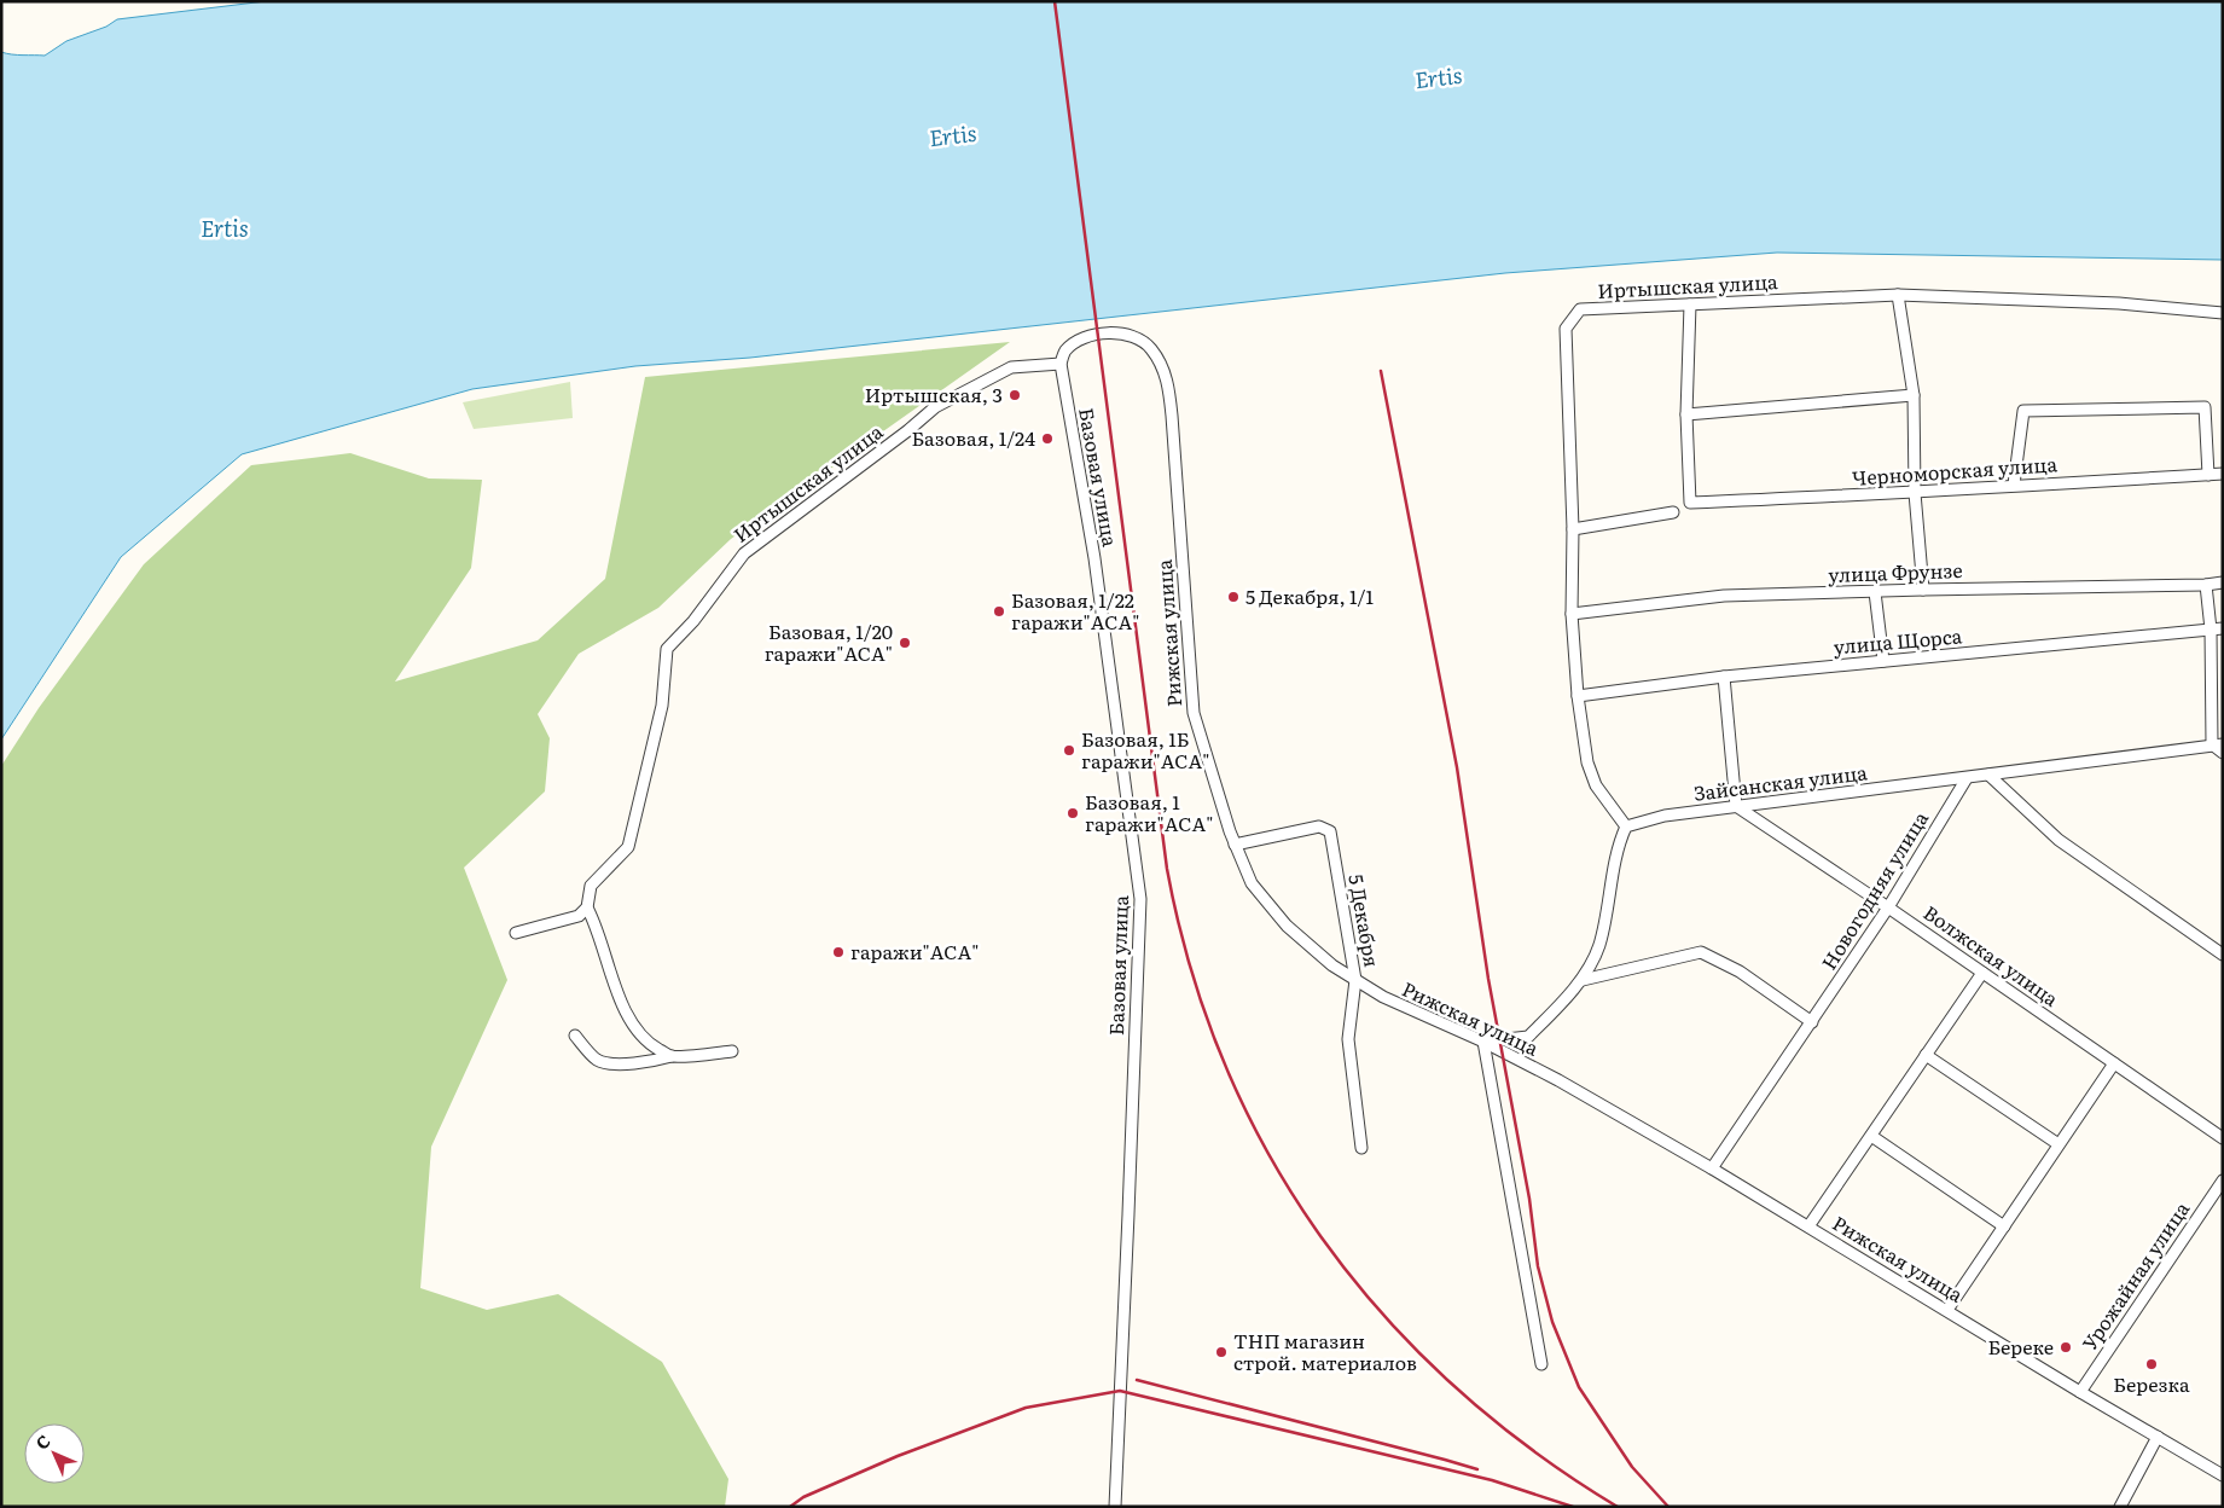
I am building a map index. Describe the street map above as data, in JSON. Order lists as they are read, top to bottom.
{
  "streets": {
    "street": [
      "Иртышская улица",
      "Черноморская улица",
      "Базовая улица",
      "улица Фрунзе",
      "Рижская улица",
      "улица Щорса",
      "Зайсанская улица",
      "Новогодняя улица",
      "5 Декабря",
      "Волжская улица",
      "Урожайная улица"
    ]
  },
  "crossings": [
    ["Иртышская улица", "Базовая улица"],
    ["Иртышская улица", "улица Фрунзе"],
    ["Иртышская улица", "Рижская улица"],
    ["Иртышская улица", "улица Щорса"],
    ["Иртышская улица", "Зайсанская улица"],
    ["Базовая улица", "Рижская улица"],
    ["Рижская улица", "Новогодняя улица"],
    ["Рижская улица", "5 Декабря"],
    ["Рижская улица", "Урожайная улица"],
    ["Зайсанская улица", "Новогодняя улица"],
    ["Зайсанская улица", "Волжская улица"],
    ["Новогодняя улица", "Волжская улица"]
  ],
  "water": ["Ertis"],
  "places": [
    "Иртышская, 3",
    "Базовая, 1/24",
    "5 Декабря, 1/1",
    "Базовая, 1/22 гаражи\"ACА\"",
    "Базовая, 1/20 гаражи\"ACА\"",
    "Базовая, 1Б гаражи\"ACА\"",
    "Базовая, 1 гаражи\"ACА\"",
    "гаражи\"ACА\"",
    "Береке",
    "ТНП магазин строй. материалов",
    "Березка"
  ],
  "north": "top left"
}
